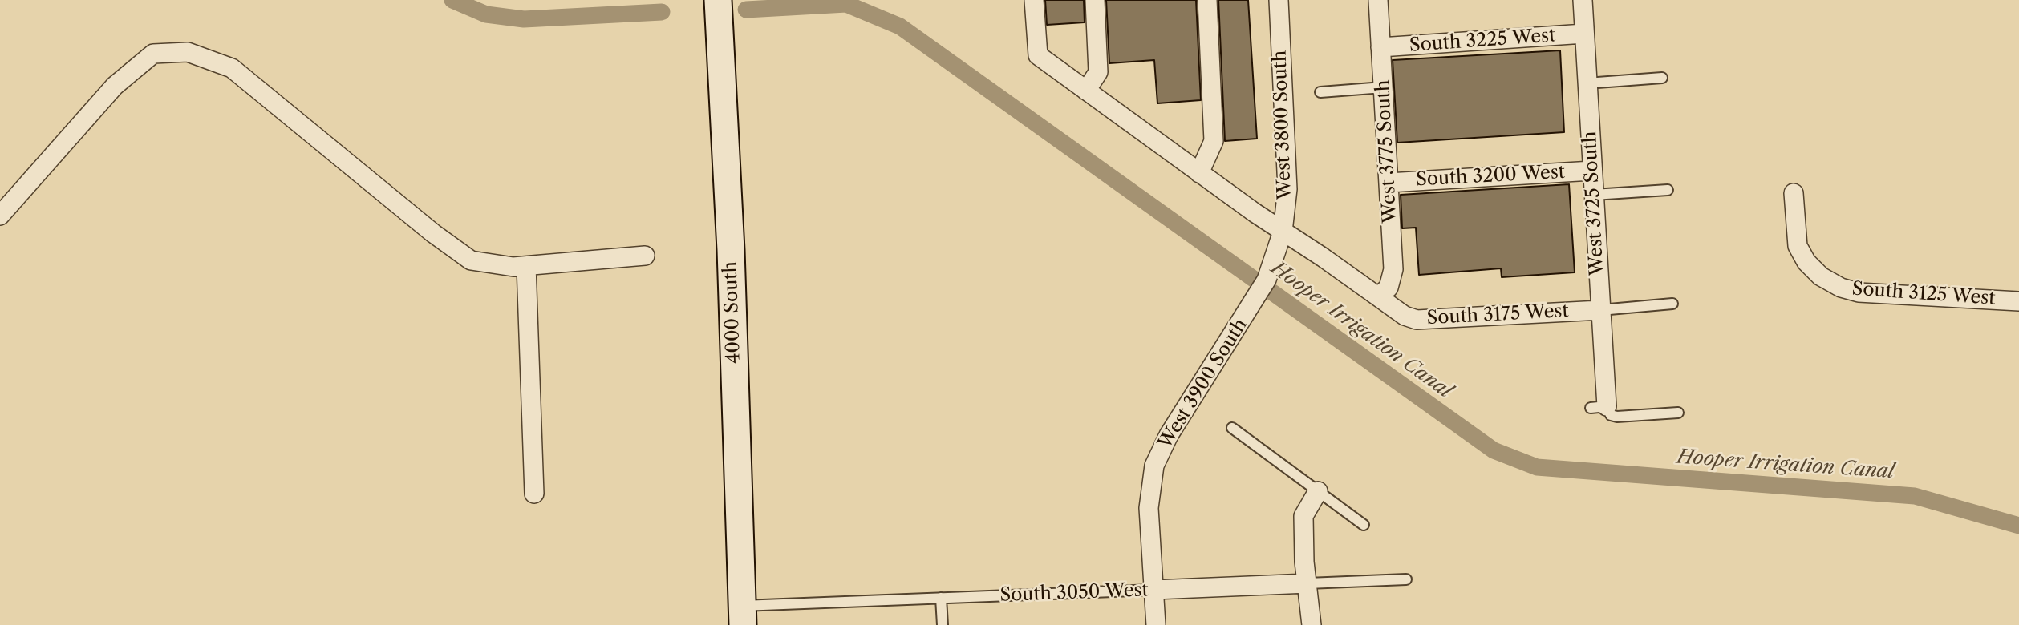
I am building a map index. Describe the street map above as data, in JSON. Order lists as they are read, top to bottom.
{
  "streets": {
    "main road": ["4000 South"],
    "street": [
      "South 3225 West",
      "West 3800 South",
      "West 3775 South",
      "South 3200 West",
      "West 3725 South",
      "South 3125 West",
      "South 3175 West",
      "West 3900 South",
      "South 3050 West"
    ]
  },
  "crossings": [
    ["South 3225 West", "West 3775 South"],
    ["South 3225 West", "West 3725 South"],
    ["West 3800 South", "South 3175 West"],
    ["West 3800 South", "West 3900 South"],
    ["West 3775 South", "South 3200 West"],
    ["West 3775 South", "South 3175 West"],
    ["South 3200 West", "West 3725 South"],
    ["West 3725 South", "South 3175 West"],
    ["4000 South", "South 3050 West"],
    ["West 3900 South", "South 3050 West"]
  ],
  "water": ["Hooper Irrigation Canal"]
}
